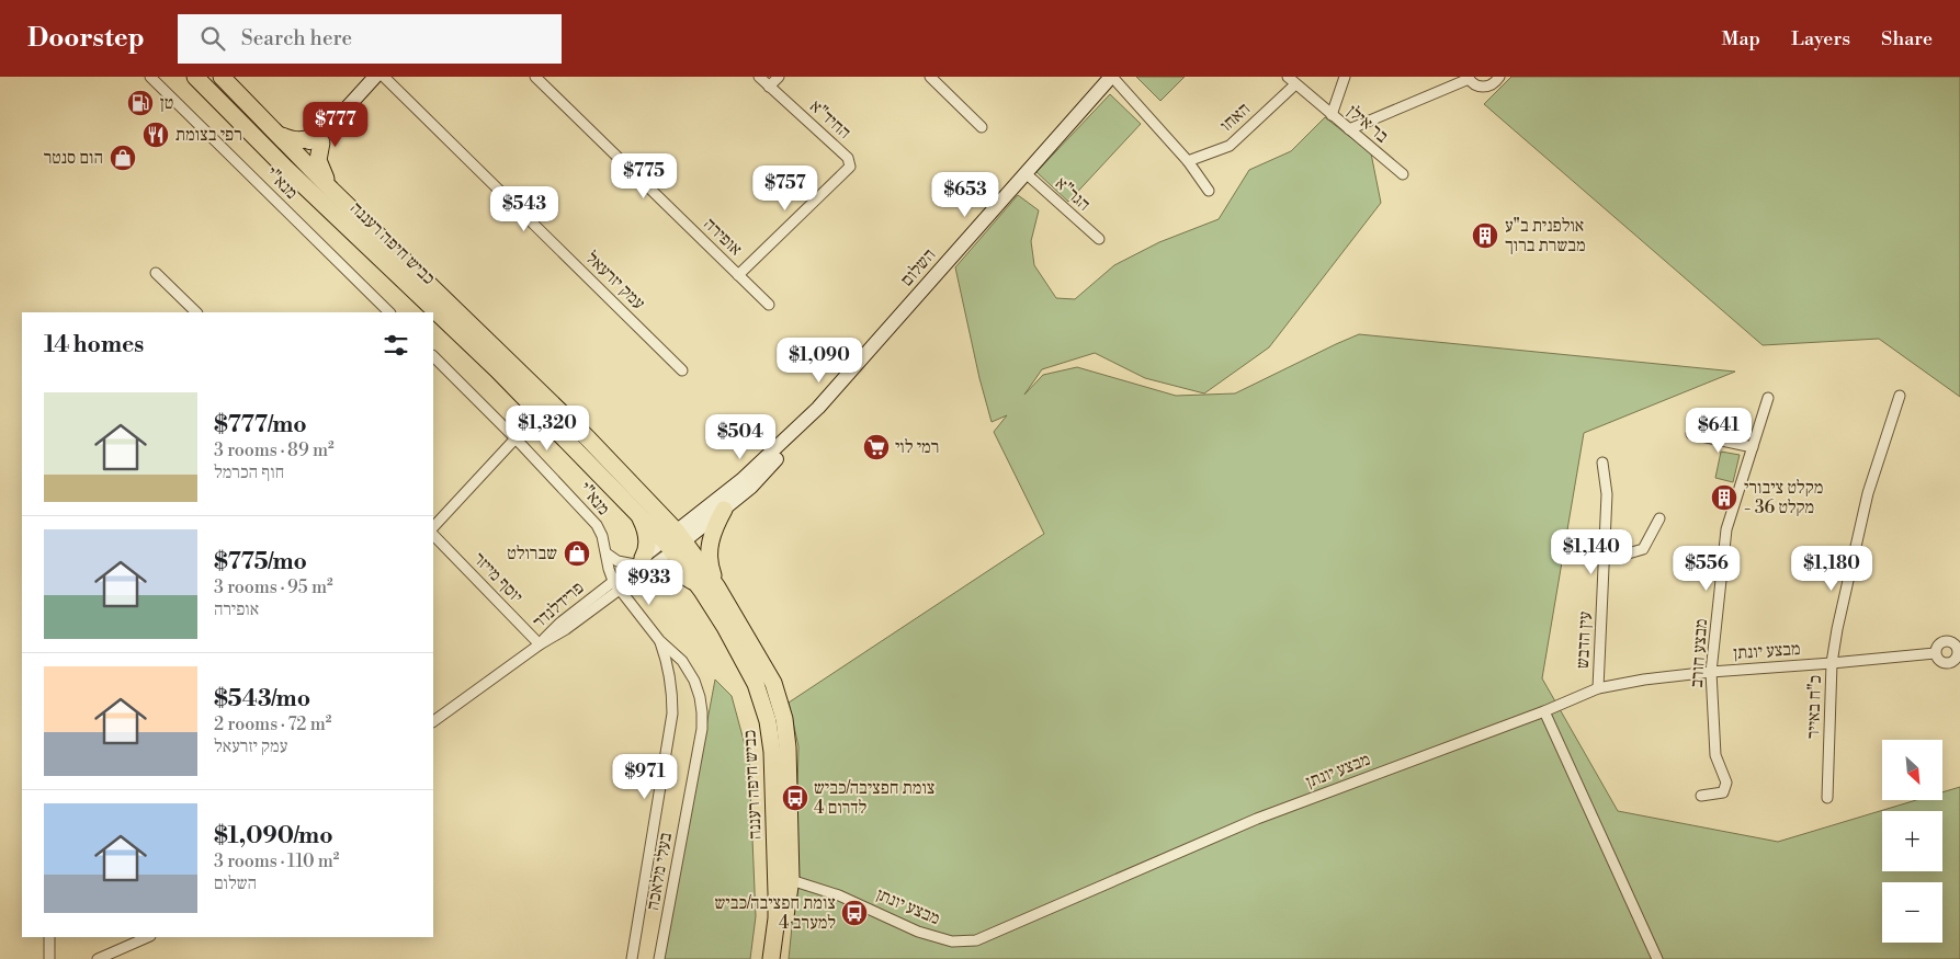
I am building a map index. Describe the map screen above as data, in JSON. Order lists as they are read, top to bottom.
{
  "streets": {
    "highway": ["כביש חיפה רעננה"],
    "street": [
      "האחו",
      "החיד\"א",
      "בר אילן",
      "מנא\"י",
      "הגר\"א",
      "אופירה",
      "השלום",
      "עמק יזרעאל",
      "יוסף מייזר",
      "פרידלנדר",
      "עין הדבש",
      "מבצע יונתן",
      "מבצע חורב",
      "כ\"ח באייר",
      "בעלי מלאכה"
    ]
  },
  "crossings": [
    ["האחו", "בר אילן"],
    ["החיד\"א", "אופירה"],
    ["מנא\"י", "פרידלנדר"],
    ["מנא\"י", "בעלי מלאכה"],
    ["הגר\"א", "השלום"],
    ["כביש חיפה רעננה", "השלום"],
    ["כביש חיפה רעננה", "פרידלנדר"],
    ["כביש חיפה רעננה", "מבצע יונתן"],
    ["השלום", "פרידלנדר"],
    ["יוסף מייזר", "פרידלנדר"],
    ["פרידלנדר", "בעלי מלאכה"],
    ["עין הדבש", "מבצע יונתן"],
    ["מבצע יונתן", "מבצע חורב"],
    ["מבצע יונתן", "כ\"ח באייר"]
  ],
  "places": {
    "fuel station": ["טן"],
    "restaurant": ["רפי בצומת"],
    "shop": ["הום סנטר", "שברולט"],
    "building": ["אולפנית ב\"ע מבשרת ברוך", "מקלט ציבורי - מקלט 36"],
    "supermarket": ["רמי לוי"],
    "bus stop": ["צומת חפציבה/כביש 4 לדרום", "צומת חפציבה/כביש 4 למערב"]
  },
  "north": "bottom right",
  "page": {
    "header": "Doorstep",
    "search": "Search here",
    "nav": ["Map", "Layers", "Share"],
    "price": [
      "$777",
      "$775",
      "$757",
      "$653",
      "$543",
      "$1,090",
      "$1,320",
      "$641",
      "$504",
      "$1,140",
      "$556",
      "$1,180",
      "$933",
      "$971"
    ],
    "heading": "14 homes",
    "list": [
      {
        "name": "$777/mo",
        "note": "3 rooms · 89 m² · חוף הכרמל"
      },
      {
        "name": "$775/mo",
        "note": "3 rooms · 95 m² · אופירה"
      },
      {
        "name": "$543/mo",
        "note": "2 rooms · 72 m² · עמק יזרעאל"
      },
      {
        "name": "$1,090/mo",
        "note": "3 rooms · 110 m² · השלום"
      }
    ],
    "map_buttons": ["+", "−"]
  }
}
